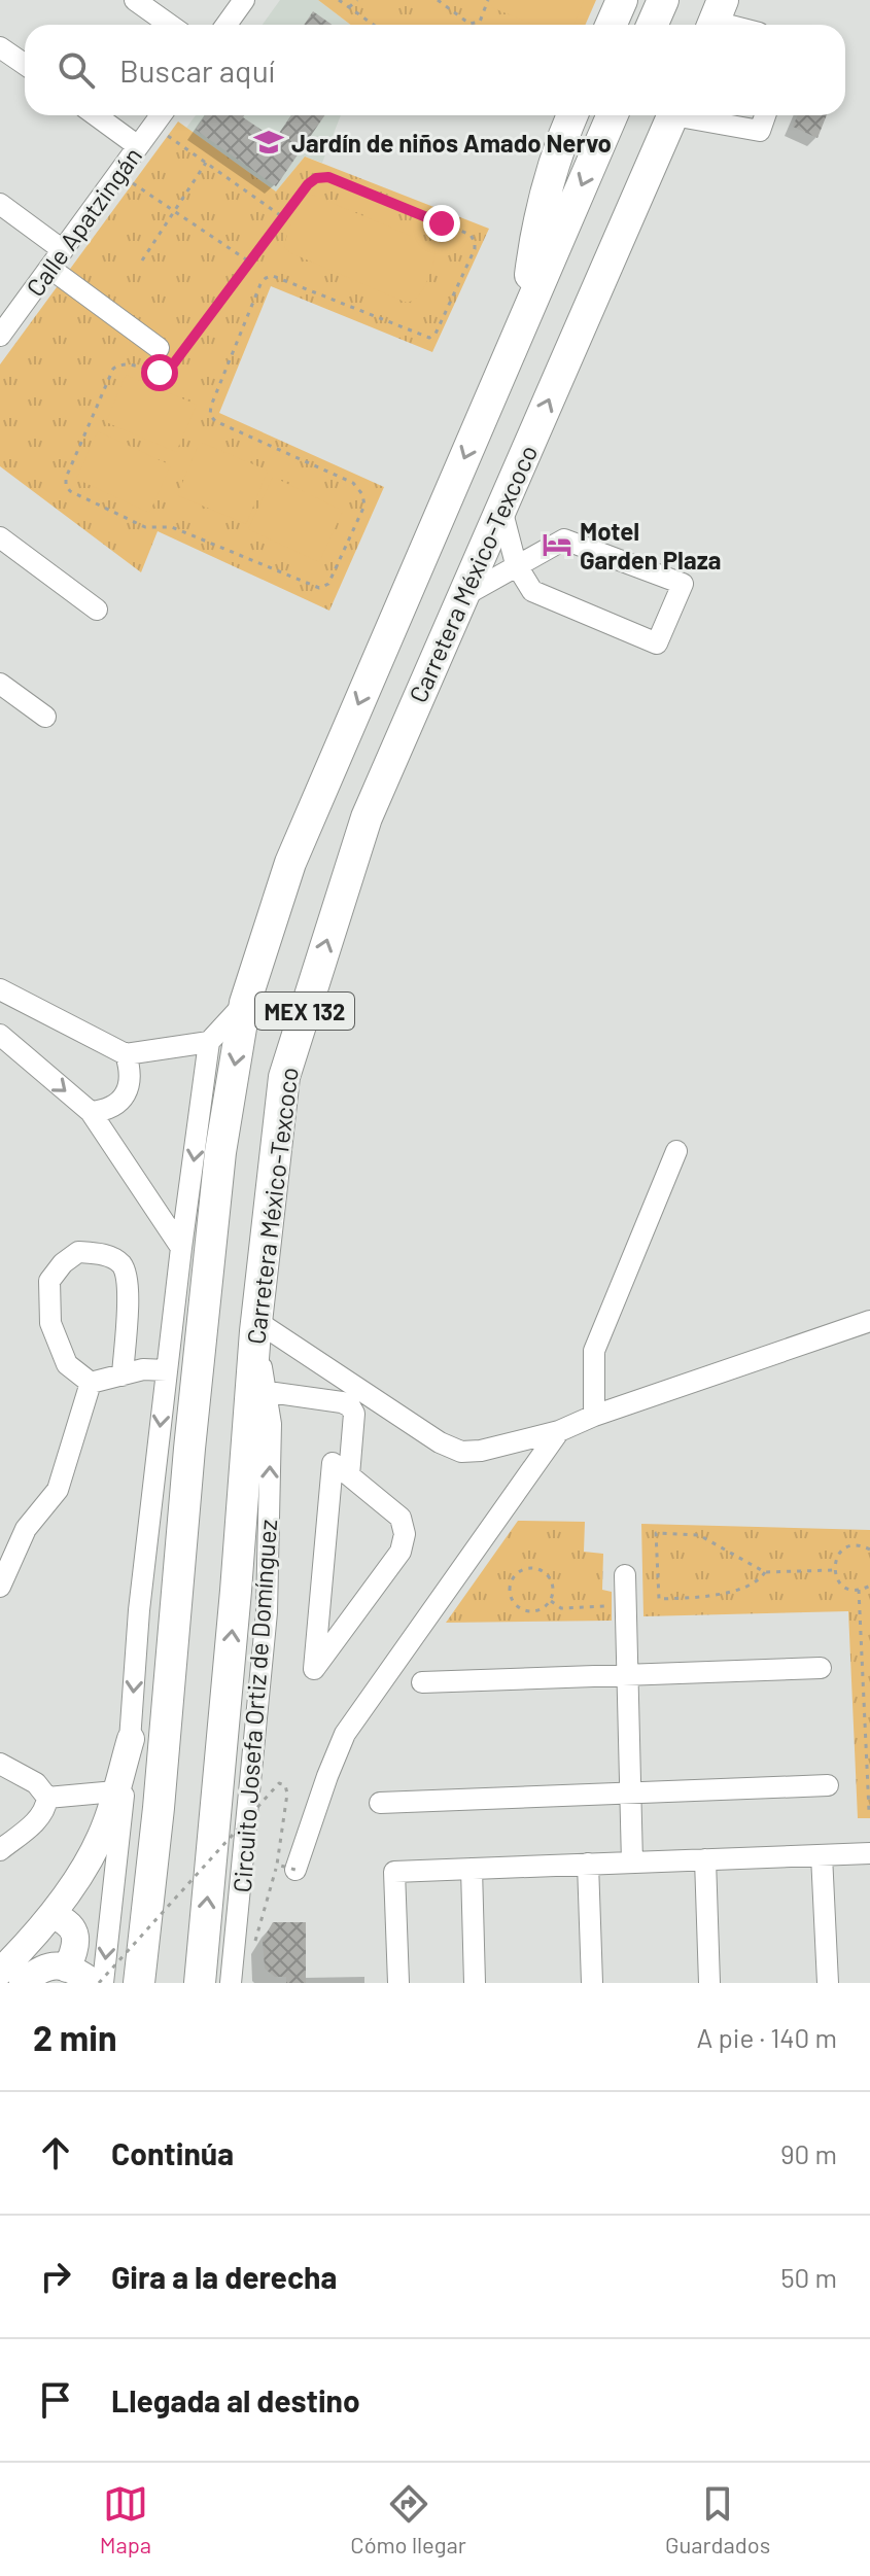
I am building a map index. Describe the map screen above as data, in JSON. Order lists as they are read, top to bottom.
{
  "streets": {
    "highway": ["Carretera México-Texcoco", "MEX 132"],
    "street": ["Calle Apatzingán", "Circuito Josefa Ortiz de Domínguez"]
  },
  "crossings": [
    ["Carretera México-Texcoco", "Circuito Josefa Ortiz de Domínguez"]
  ],
  "places": {
    "school or university": ["Jardín de niños Amado Nervo"],
    "hotel": ["Motel Garden Plaza"]
  },
  "page": {
    "search": "Buscar aquí",
    "heading": ["2 min", "A pie · 140 m"],
    "list": [
      ["Continúa", "90 m"],
      ["Gira a la derecha", "50 m"],
      "Llegada al destino"
    ],
    "nav": ["Mapa", "Cómo llegar", "Guardados"]
  }
}
